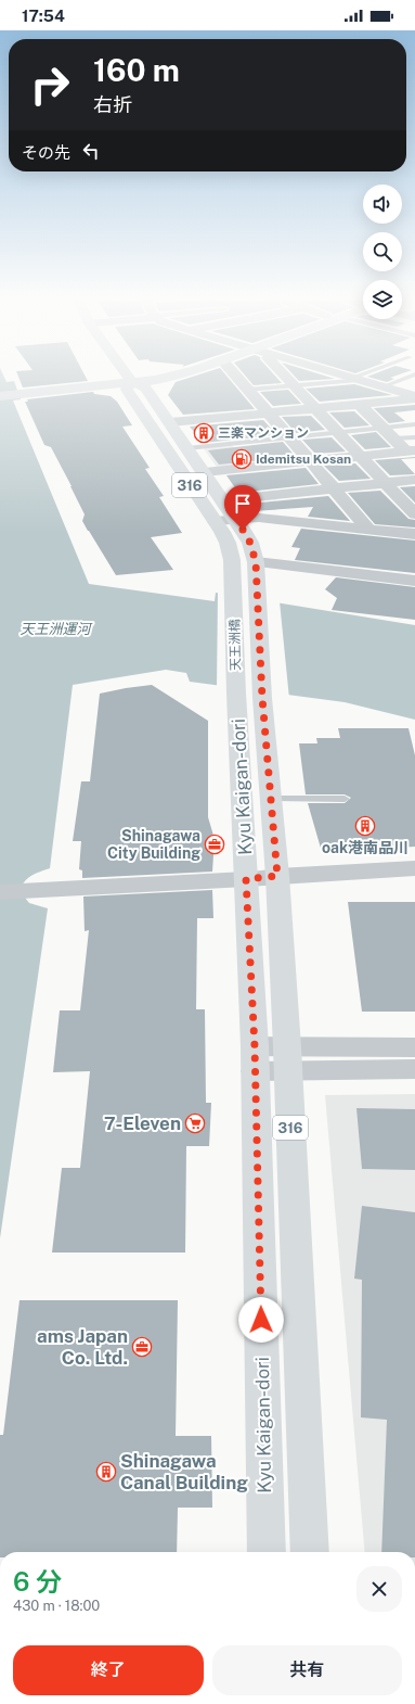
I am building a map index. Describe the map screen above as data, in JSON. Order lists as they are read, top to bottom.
{
  "streets": {
    "main road": ["316", "天王洲橋", "Kyu Kaigan-dori"]
  },
  "crossings": [
    ["316", "天王洲橋"],
    ["天王洲橋", "Kyu Kaigan-dori"]
  ],
  "water": ["天王洲運河"],
  "places": {
    "building": ["三楽マンション", "oak港南品川", "Shinagawa Canal Building"],
    "fuel station": ["Idemitsu Kosan"],
    "office": ["Shinagawa City Building", "ams Japan Co. Ltd."],
    "supermarket": ["7-Eleven"]
  },
  "page": {
    "status": "17:54",
    "turn": ["160 m", "右折"],
    "then": "その先",
    "heading": ["6 分", "430 m · 18:00"],
    "buttons": ["終了", "共有"]
  }
}
